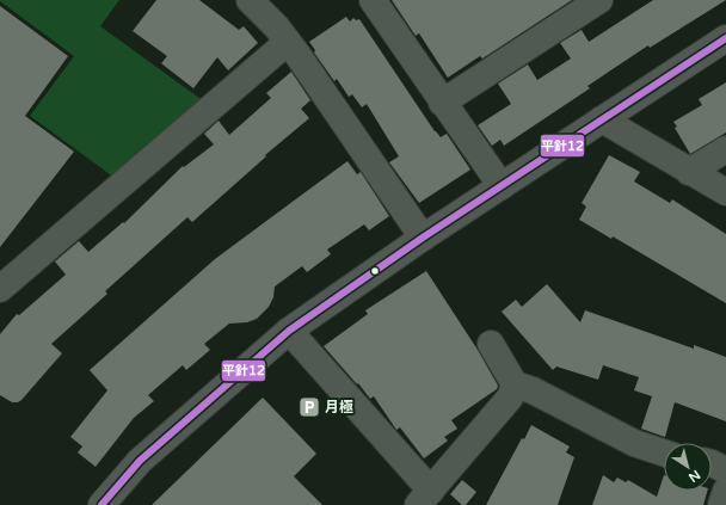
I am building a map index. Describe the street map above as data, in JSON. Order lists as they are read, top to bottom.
{
  "places": {
    "parking": ["月極"]
  },
  "lines": ["transit line 平針12"],
  "north": "bottom right"
}
